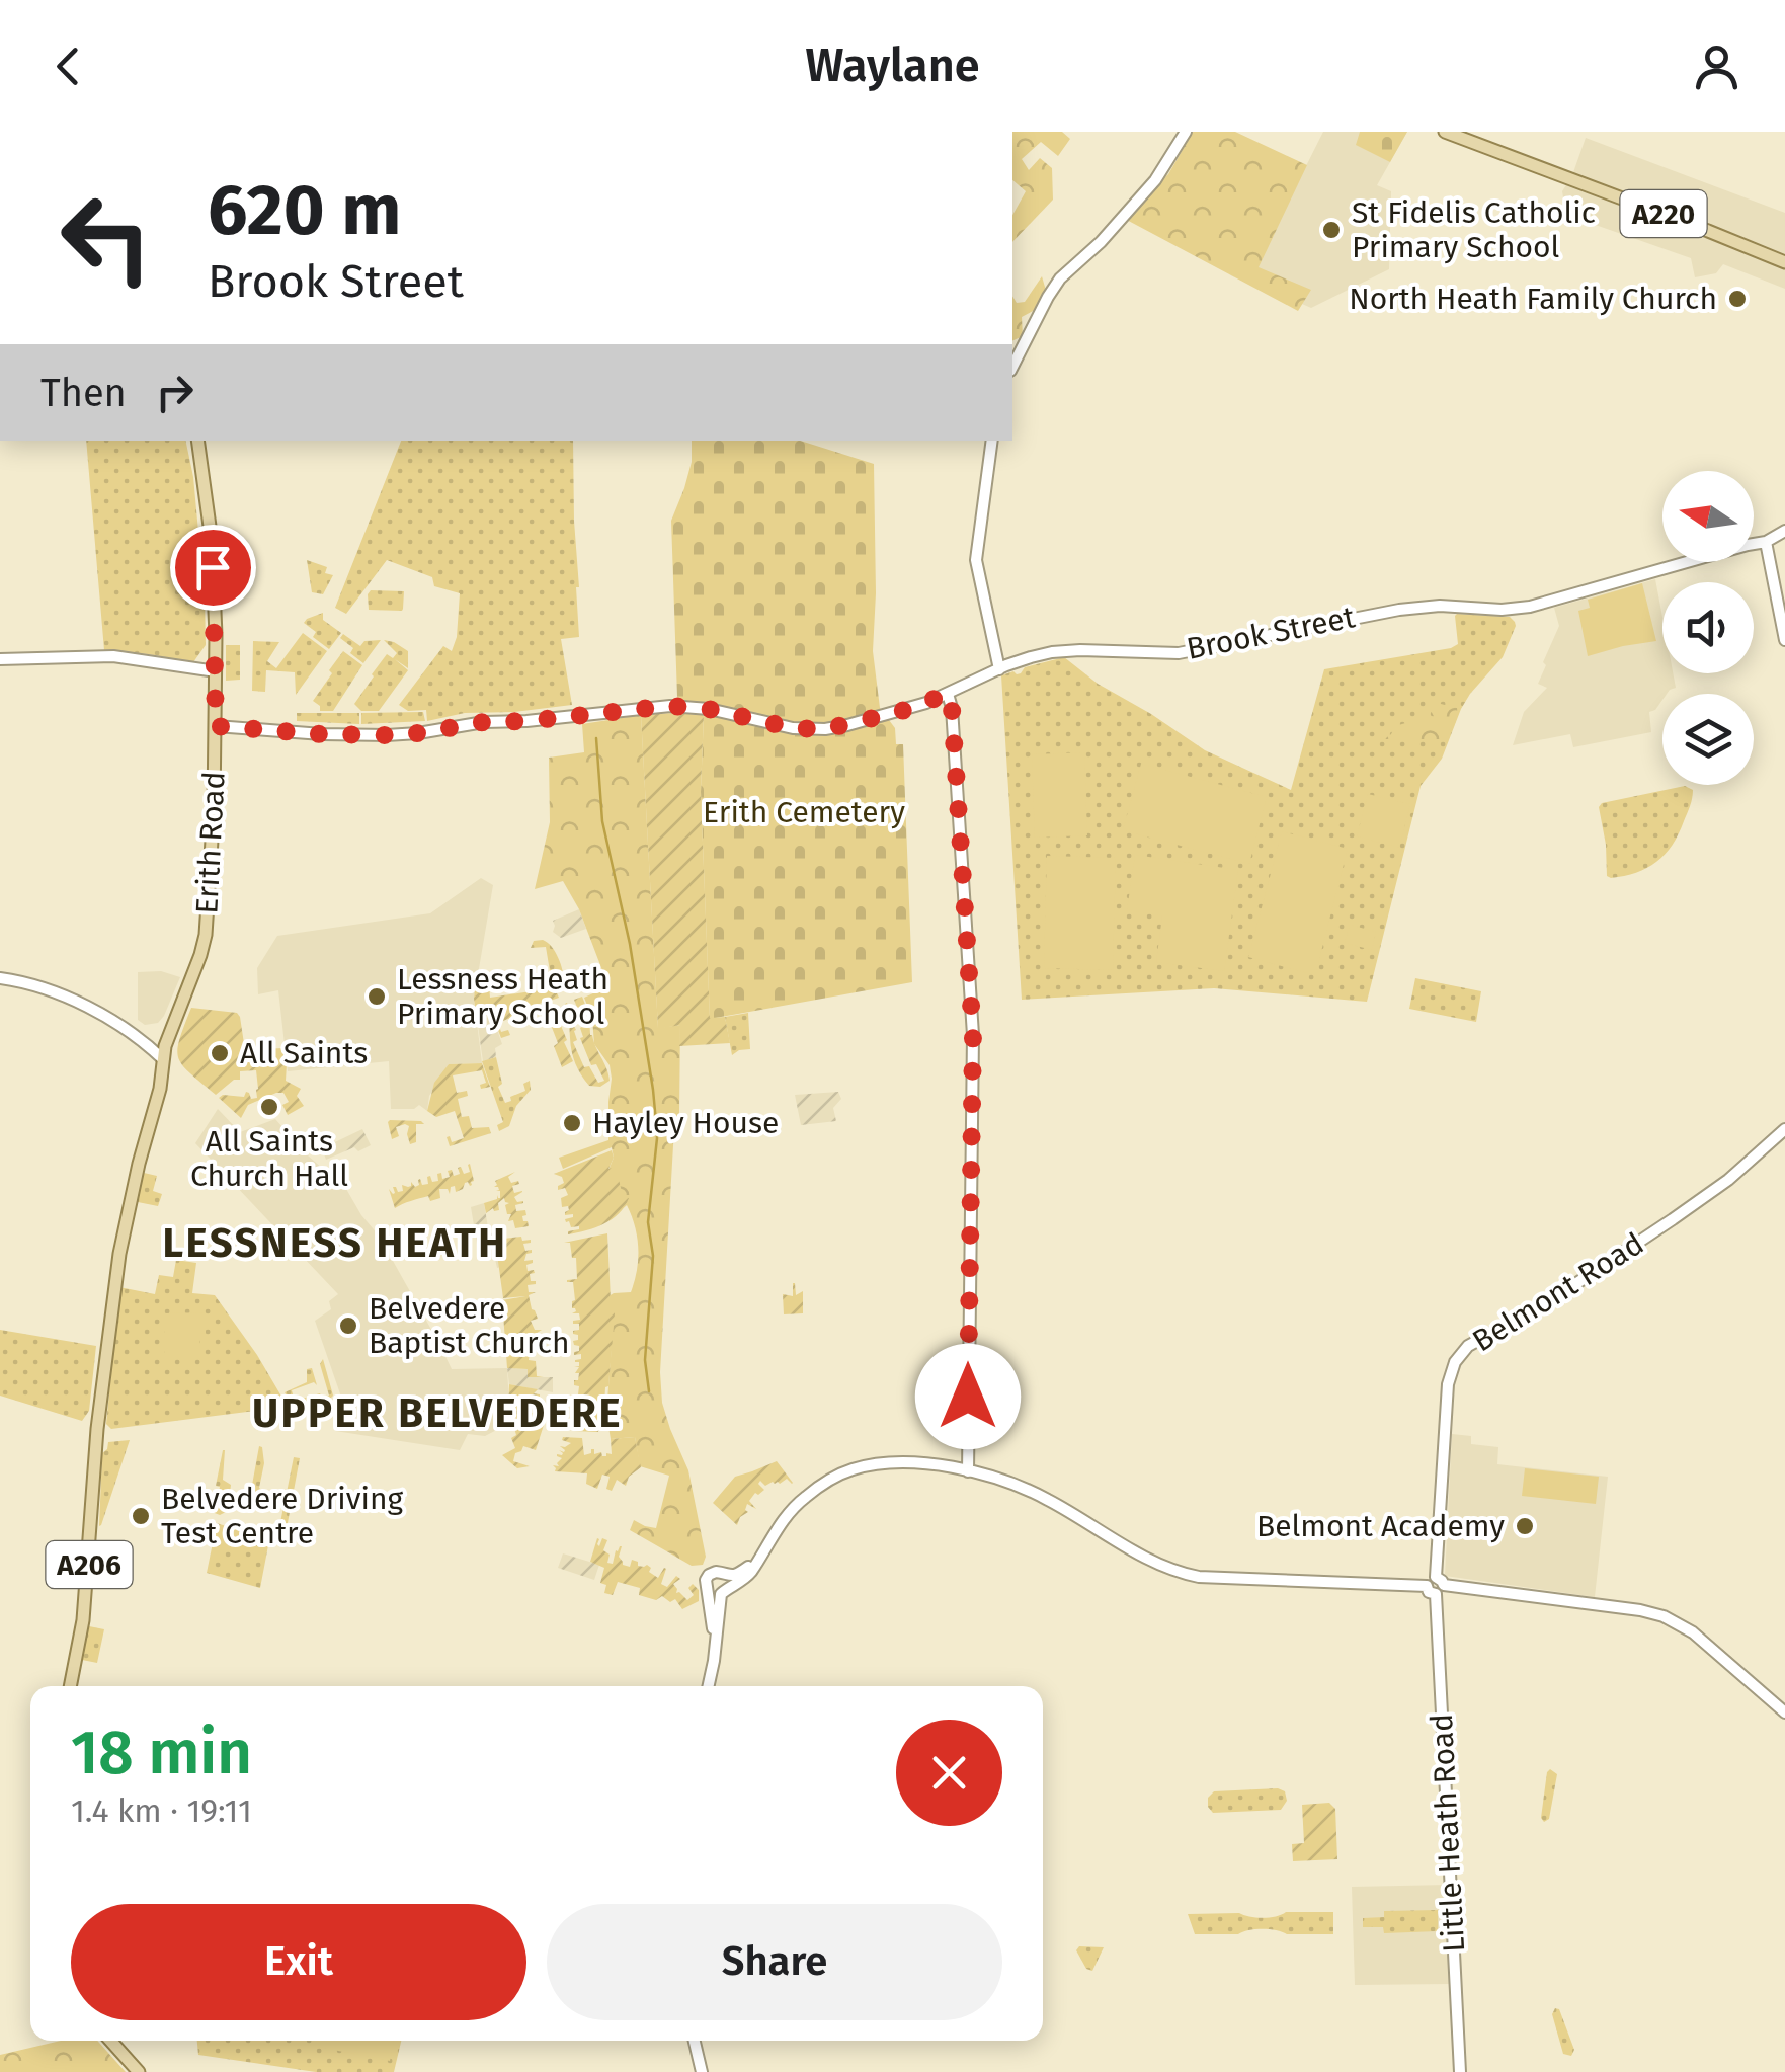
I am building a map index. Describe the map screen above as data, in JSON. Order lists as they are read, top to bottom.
{
  "streets": {
    "main road": ["A220", "Erith Road", "A206"],
    "street": ["Brook Street", "Belmont Road", "Little Heath Road"]
  },
  "crossings": [
    ["Brook Street", "Erith Road"],
    ["Erith Road", "A206"],
    ["Belmont Road", "Little Heath Road"]
  ],
  "districts": ["LESSNESS HEATH", "UPPER BELVEDERE"],
  "parks": ["Erith Cemetery"],
  "places": [
    "St Fidelis Catholic Primary School",
    "North Heath Family Church",
    "Lessness Heath Primary School",
    "All Saints",
    "All Saints Church Hall",
    "Hayley House",
    "Belvedere Baptist Church",
    "Belvedere Driving Test Centre",
    "Belmont Academy"
  ],
  "north": "left",
  "page": {
    "header": "Waylane",
    "turn": ["620 m", "Brook Street"],
    "then": "Then",
    "heading": ["18 min", "1.4 km · 19:11"],
    "buttons": ["Exit", "Share"]
  }
}
